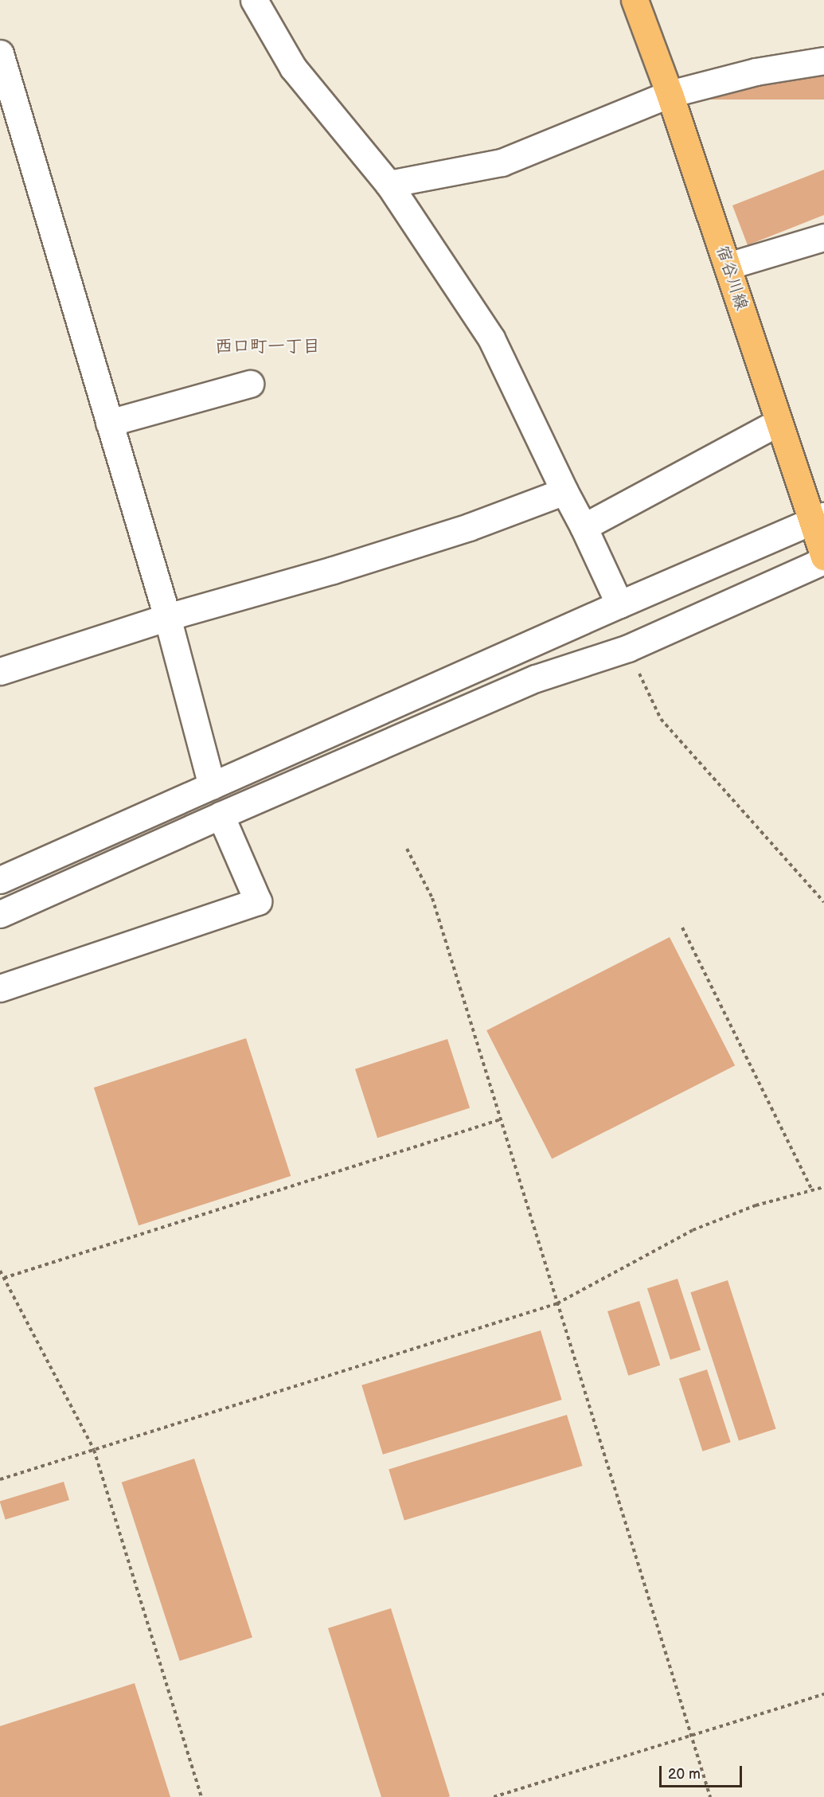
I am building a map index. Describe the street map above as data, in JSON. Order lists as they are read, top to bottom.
{
  "streets": {
    "main road": ["宿谷川線"]
  },
  "districts": ["西口町一丁目"],
  "scale_bar": "20 m"
}
